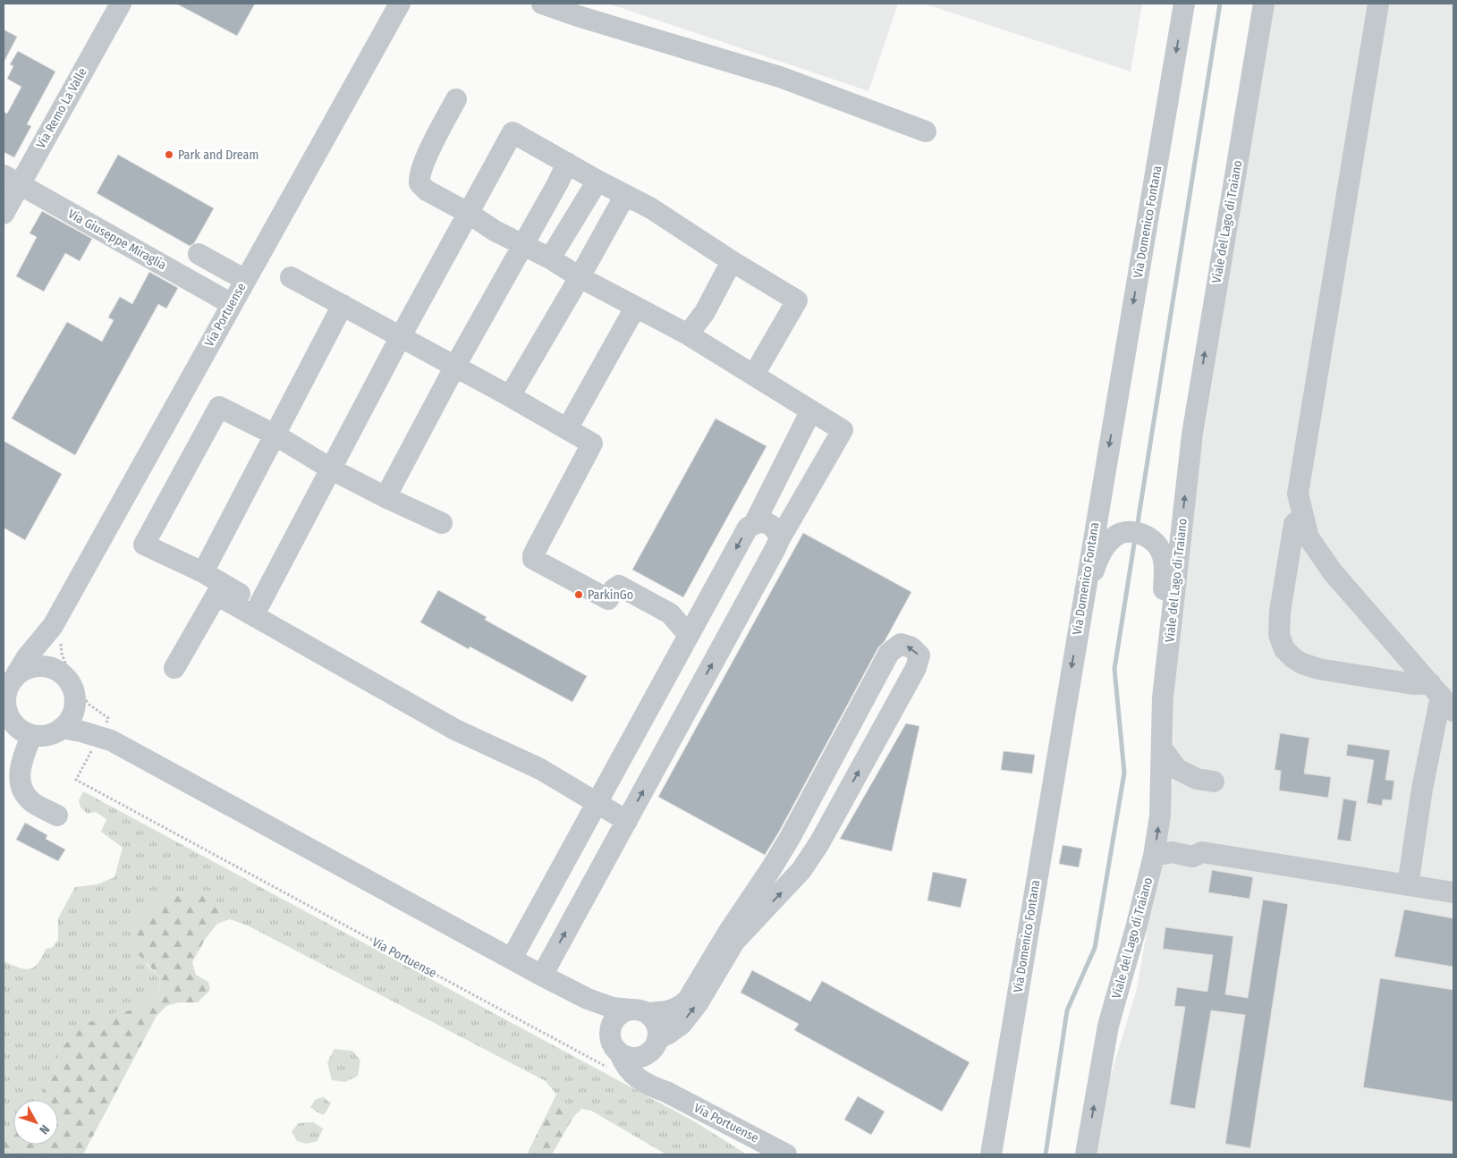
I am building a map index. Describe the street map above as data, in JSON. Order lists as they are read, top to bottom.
{
  "streets": {
    "street": [
      "Via Remo La Valle",
      "Via Domenico Fontana",
      "Viale del Lago di Traiano",
      "Via Giuseppe Miraglia",
      "Via Portuense"
    ]
  },
  "crossings": [
    ["Via Remo La Valle", "Via Giuseppe Miraglia"],
    ["Via Giuseppe Miraglia", "Via Portuense"]
  ],
  "one_way": ["Via Domenico Fontana"],
  "places": ["Park and Dream", "ParkinGo"],
  "north": "bottom right"
}
